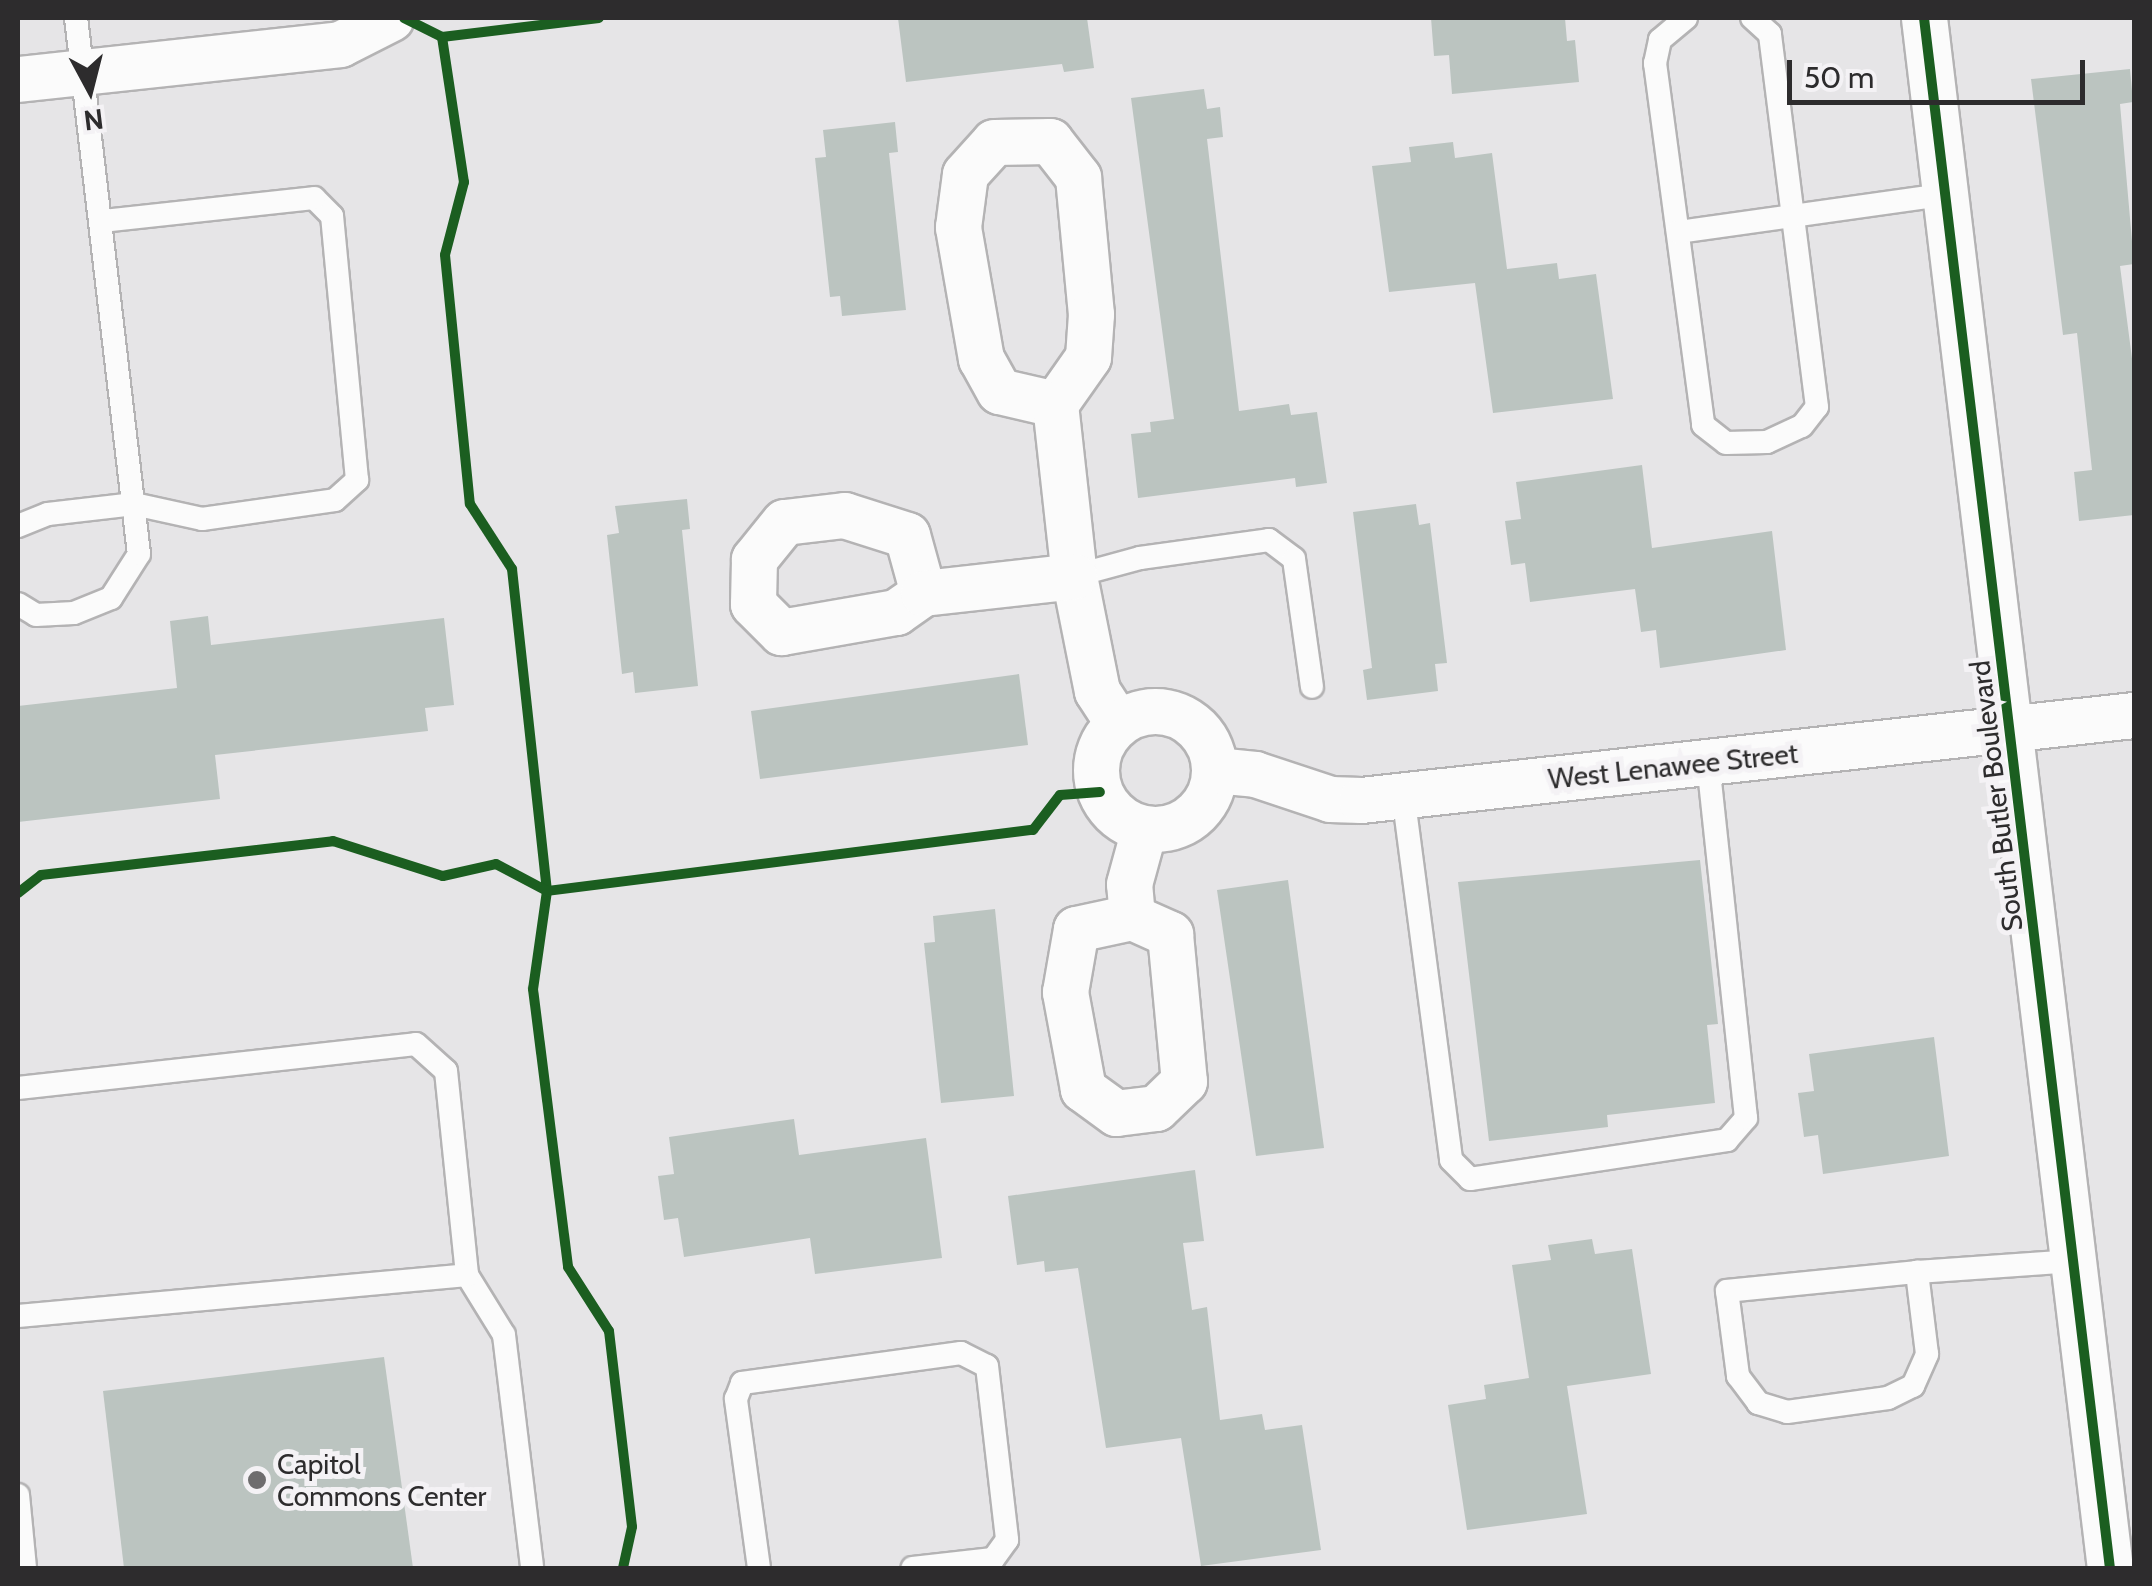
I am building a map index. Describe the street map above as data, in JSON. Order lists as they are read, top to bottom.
{
  "streets": {
    "street": ["West Lenawee Street", "South Butler Boulevard"]
  },
  "crossings": [
    ["West Lenawee Street", "South Butler Boulevard"]
  ],
  "places": ["Capitol Commons Center"],
  "scale_bar": "50 m",
  "north": "bottom"
}
